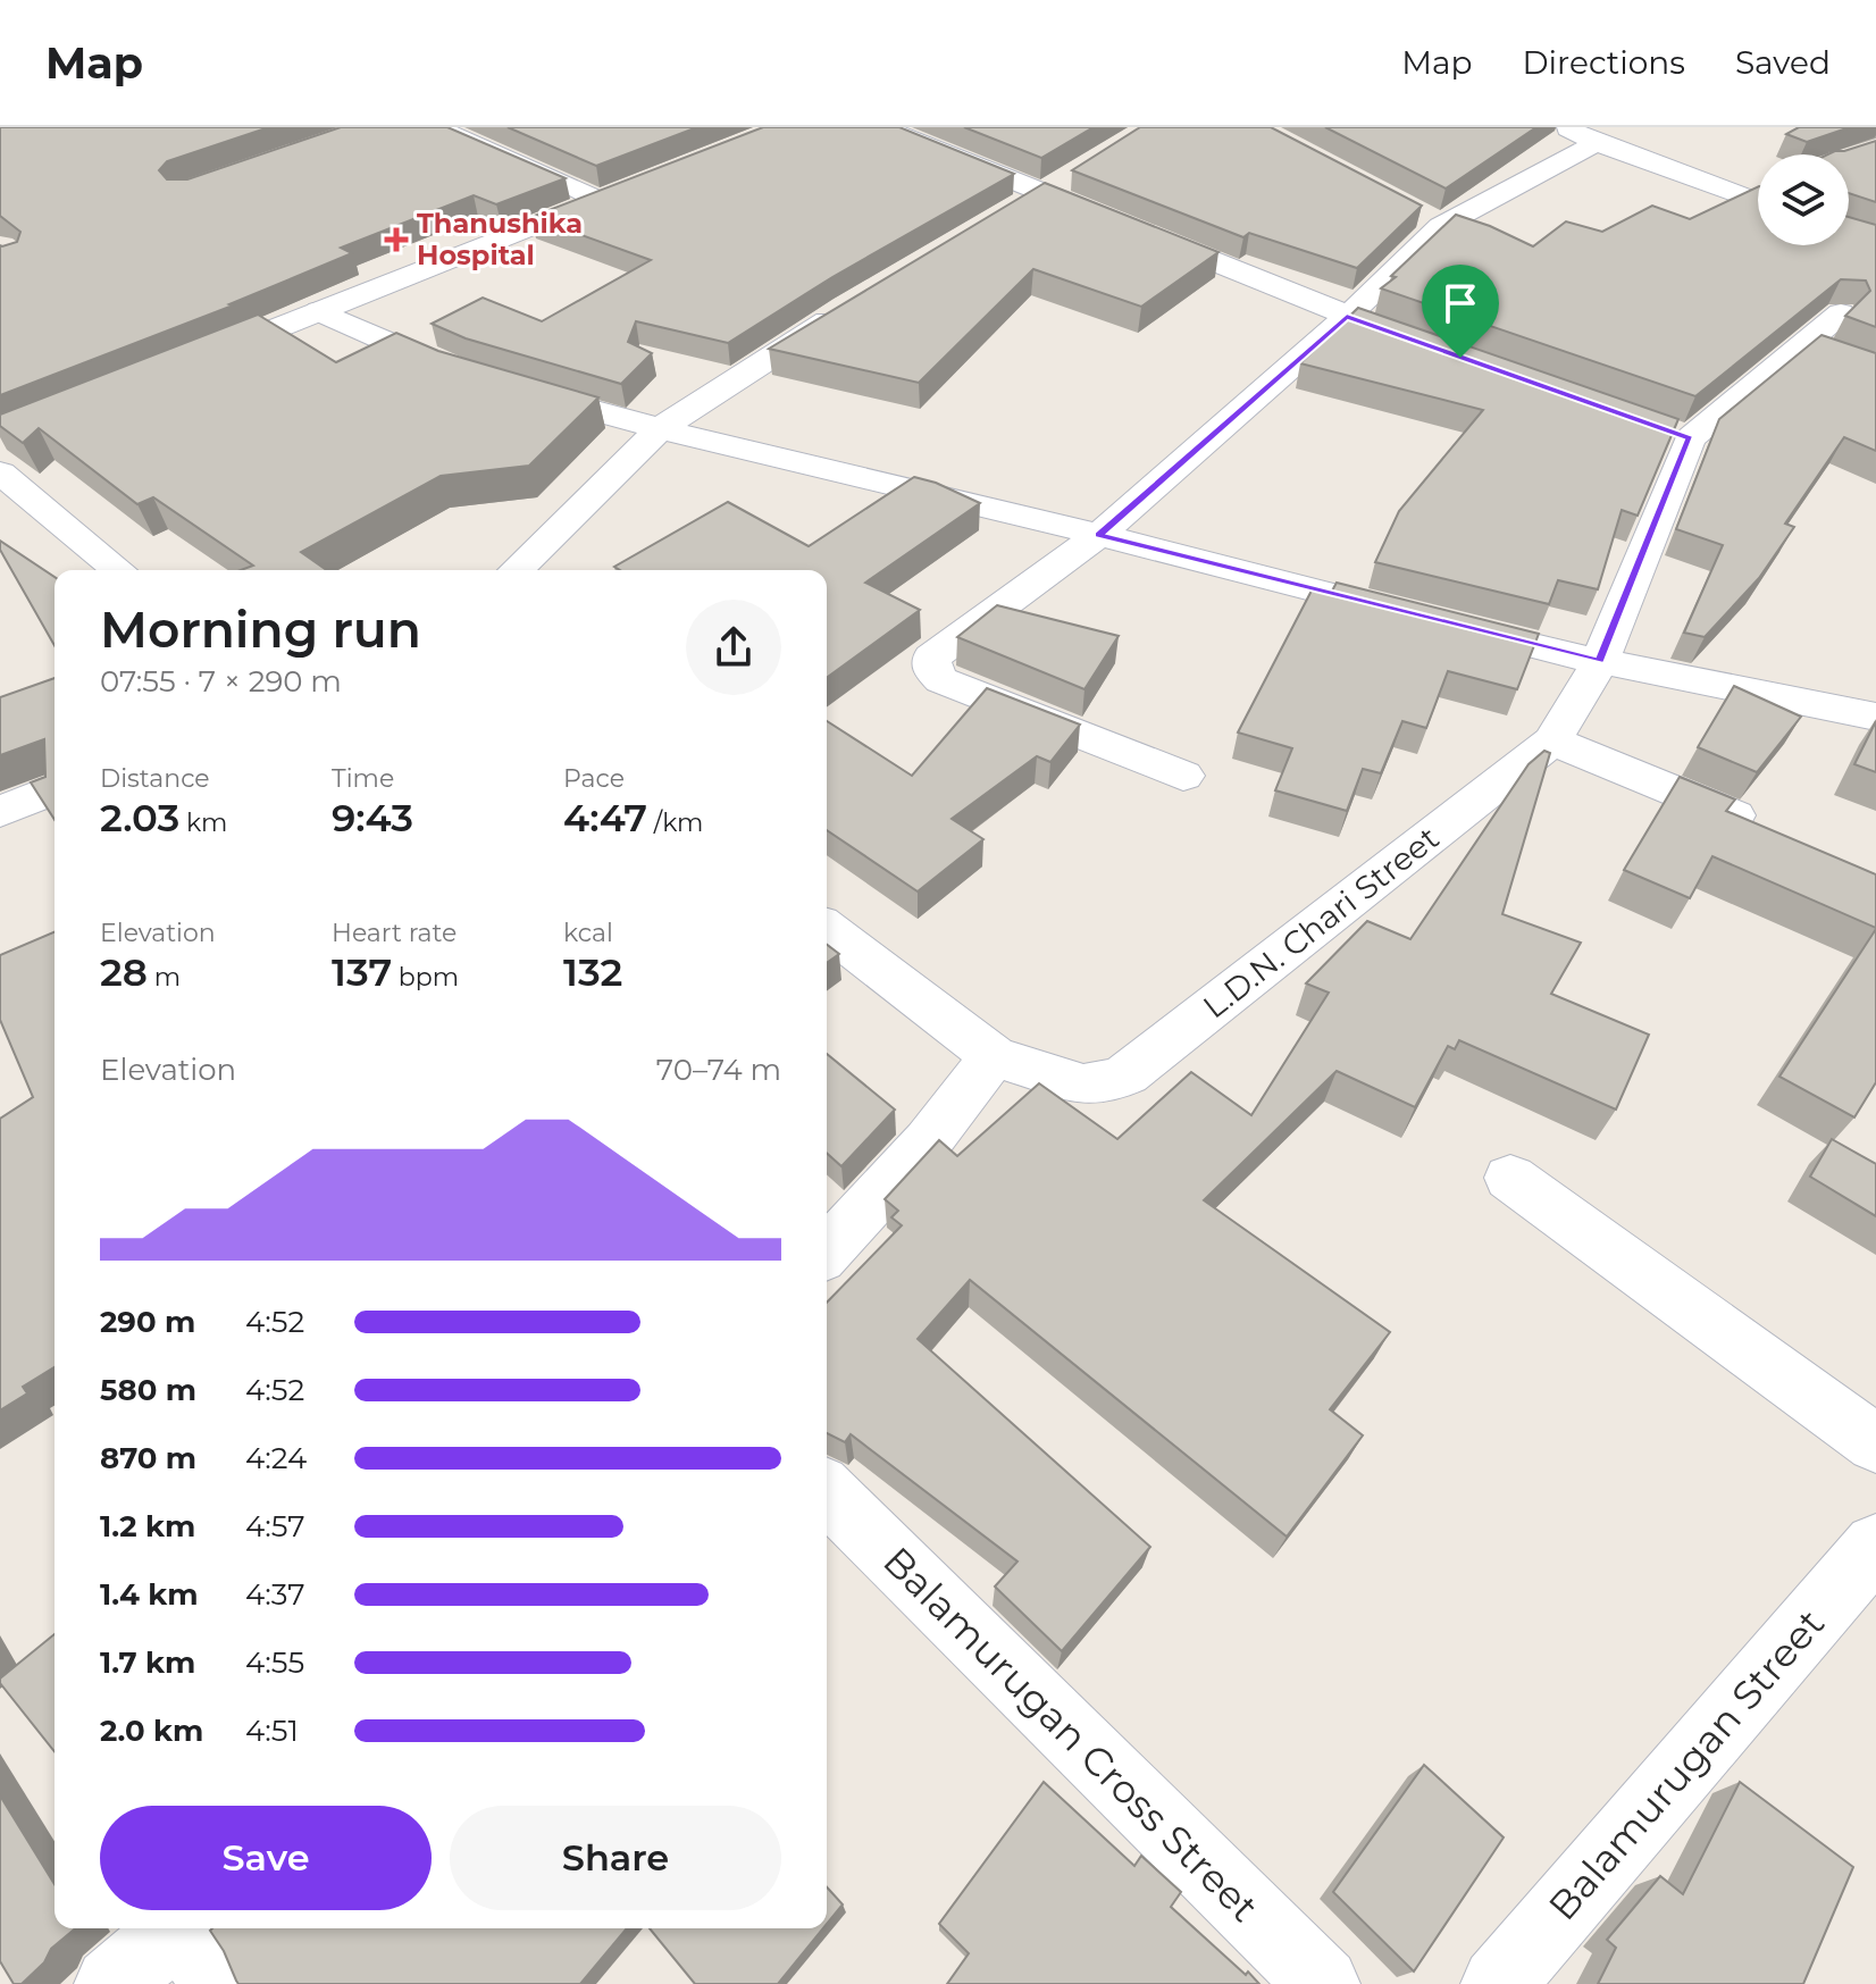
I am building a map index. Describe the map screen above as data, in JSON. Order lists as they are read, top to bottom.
{
  "streets": {
    "street": ["L.D.N. Chari Street", "Balamurugan Cross Street", "Balamurugan Street"]
  },
  "places": {
    "health": ["Thanushika Hospital"]
  },
  "page": {
    "header": "Map",
    "nav": ["Map", "Directions", "Saved"],
    "heading": ["Morning run", "07:55 · 7 × 290 m"],
    "stats": [
      ["Distance", "2.03 km"],
      ["Time", "9:43"],
      ["Pace", "4:47 /km"],
      ["Elevation", "28 m"],
      ["Heart rate", "137 bpm"],
      ["kcal", "132"]
    ],
    "chart": ["Elevation", "70–74 m"],
    "list": [
      {
        "name": "290 m",
        "note": "4:52"
      },
      {
        "name": "580 m",
        "note": "4:52"
      },
      {
        "name": "870 m",
        "note": "4:24"
      },
      {
        "name": "1.2 km",
        "note": "4:57"
      },
      {
        "name": "1.4 km",
        "note": "4:37"
      },
      {
        "name": "1.7 km",
        "note": "4:55"
      },
      {
        "name": "2.0 km",
        "note": "4:51"
      }
    ],
    "buttons": ["Save", "Share"]
  }
}
